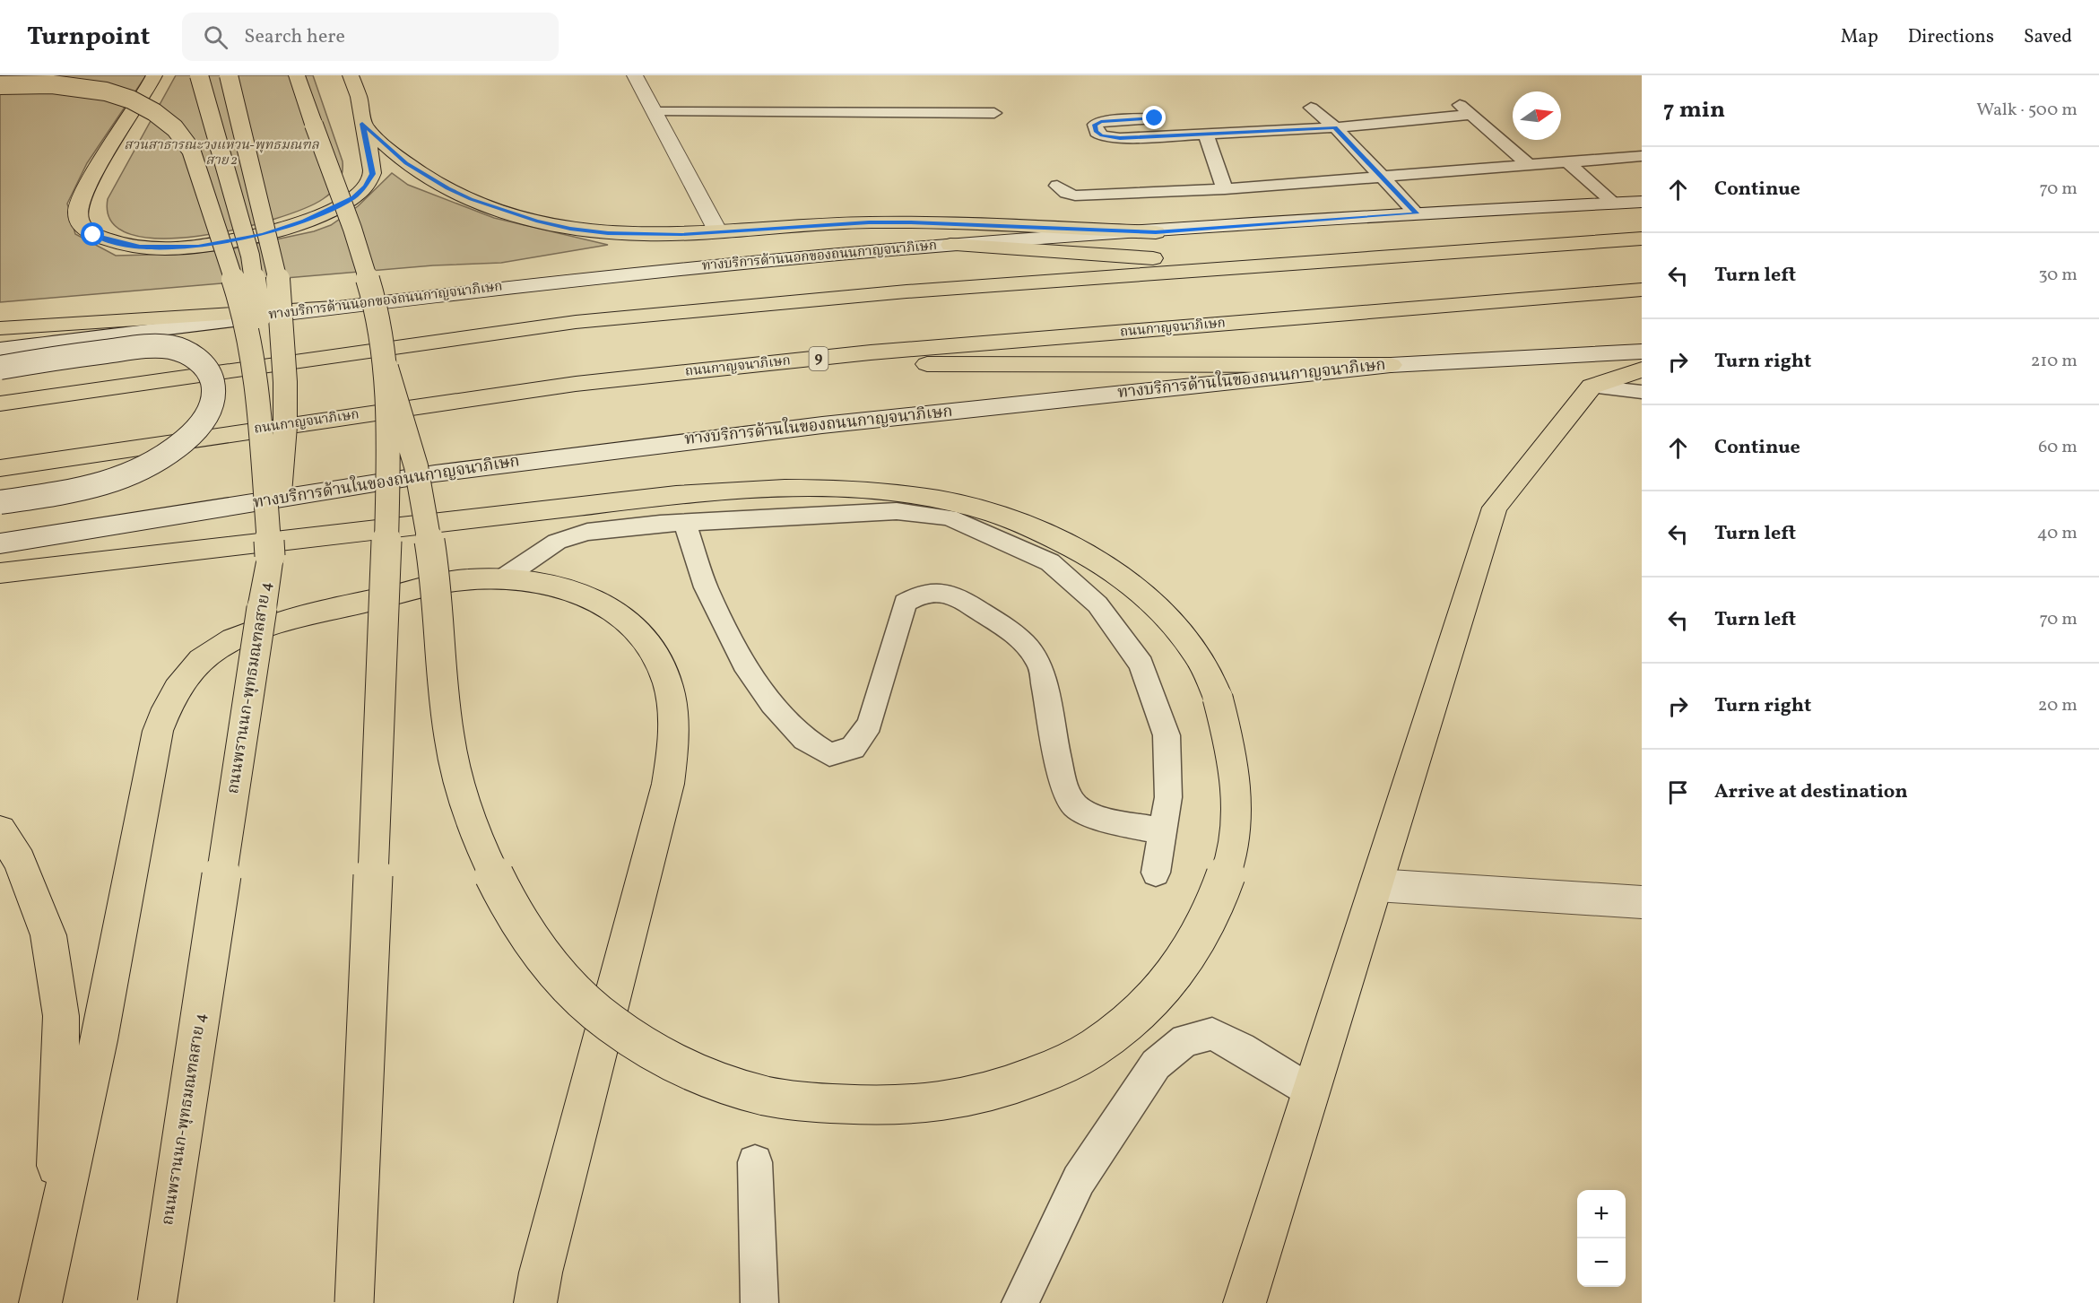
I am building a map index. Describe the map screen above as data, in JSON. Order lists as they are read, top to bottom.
{
  "streets": {
    "main road": [
      "ทางบริการด้านนอกของถนนกาญจนาภิเษก",
      "ถนนกาญจนาภิเษก",
      "9",
      "ทางบริการด้านในของถนนกาญจนาภิเษก",
      "ถนนพรานนก-พุทธมณฑลสาย 4"
    ]
  },
  "parks": ["สวนสาธารณะวงแหวน-พุทธมณฑล สาย 2"],
  "north": "right",
  "page": {
    "header": "Turnpoint",
    "search": "Search here",
    "nav": ["Map", "Directions", "Saved"],
    "heading": ["7 min", "Walk · 500 m"],
    "list": [
      ["Continue", "70 m"],
      ["Turn left", "30 m"],
      ["Turn right", "210 m"],
      ["Continue", "60 m"],
      ["Turn left", "40 m"],
      ["Turn left", "70 m"],
      ["Turn right", "20 m"],
      "Arrive at destination"
    ],
    "map_buttons": ["+", "−"]
  }
}
